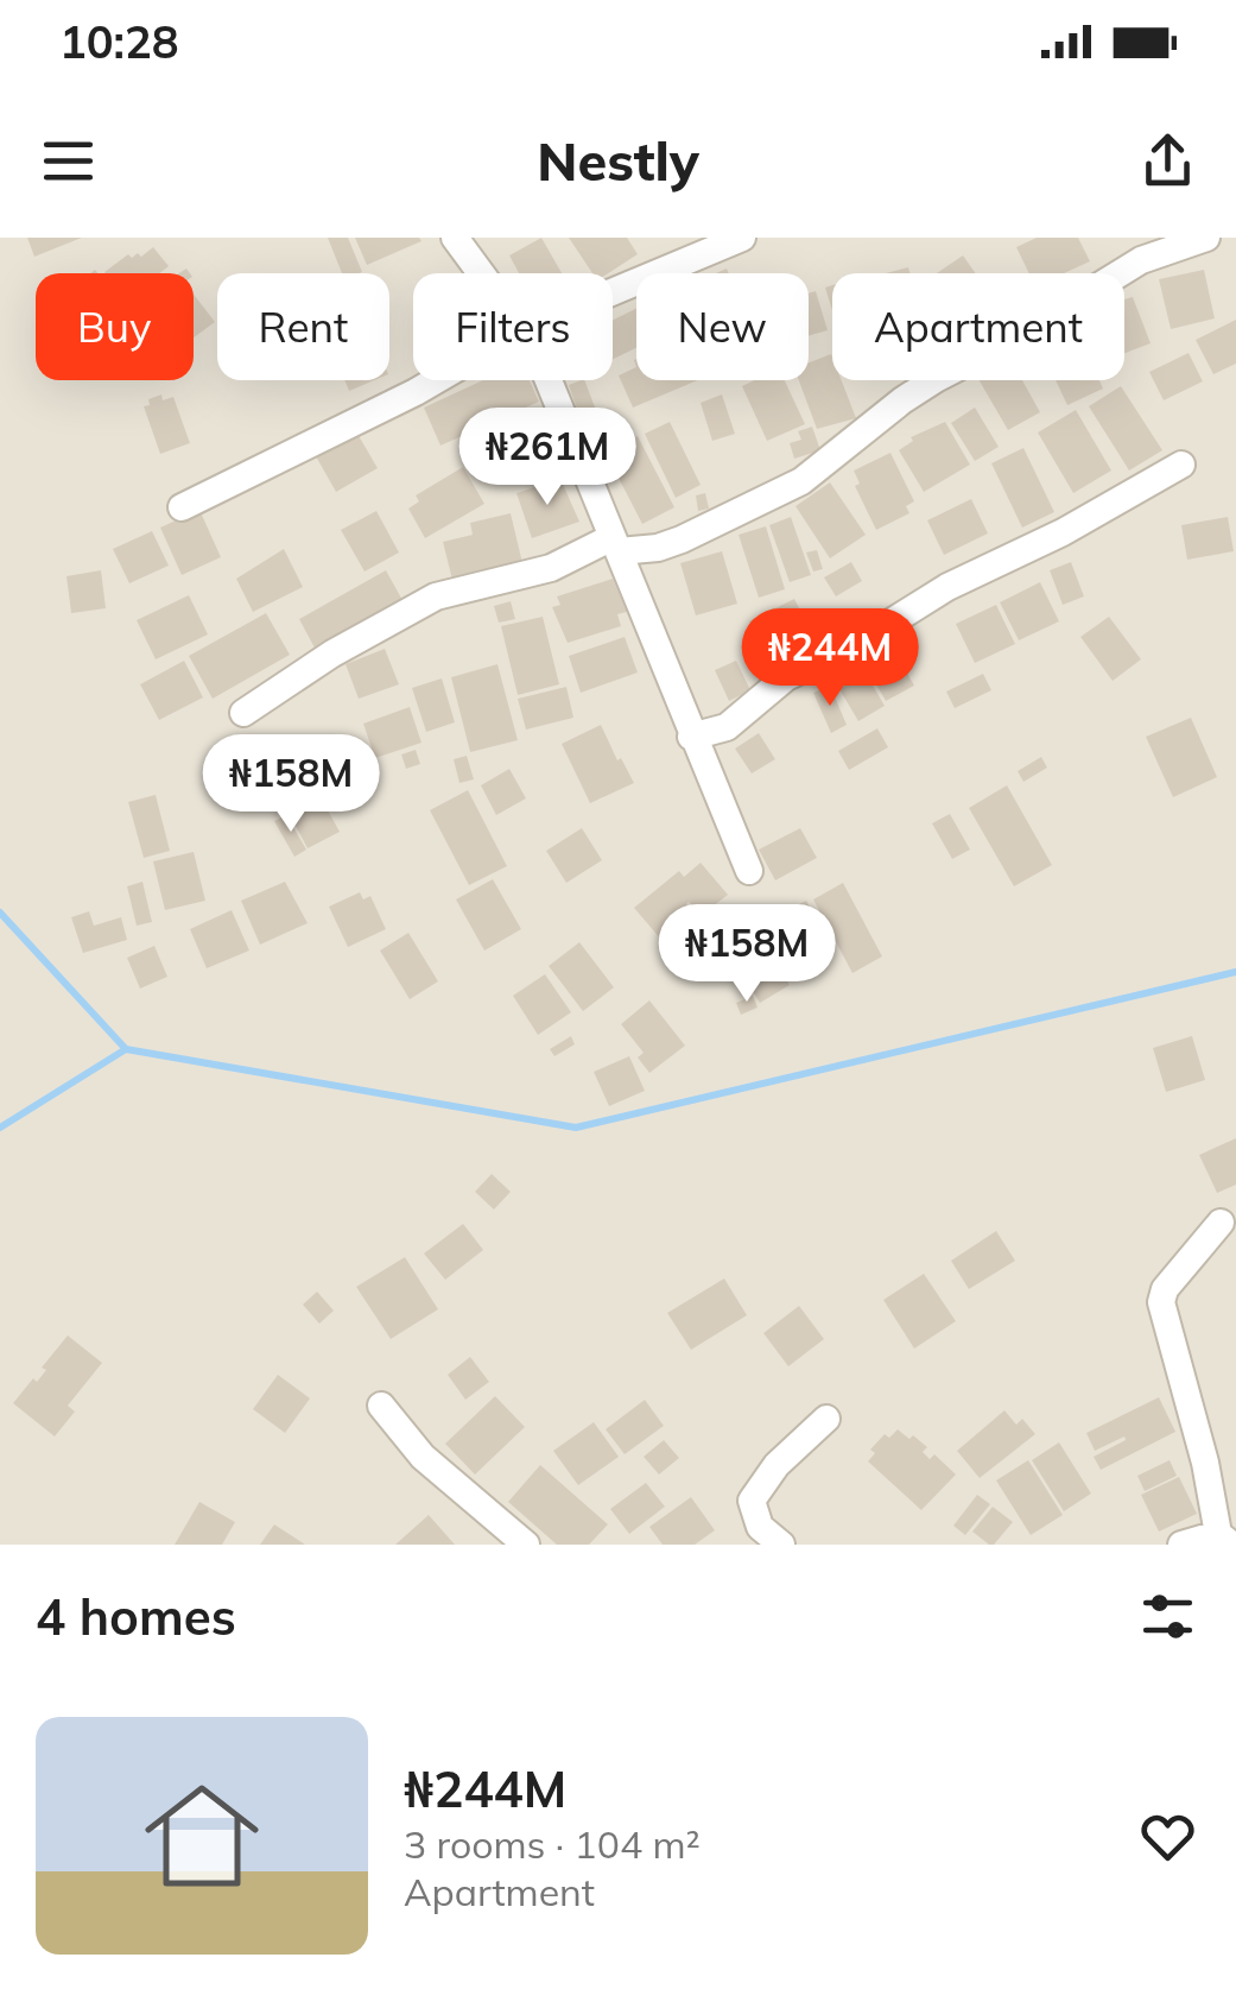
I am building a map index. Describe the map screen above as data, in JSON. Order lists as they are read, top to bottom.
{
  "page": {
    "status": "10:28",
    "header": "Nestly",
    "chip": [
      "Buy",
      "Rent",
      "Filters",
      "New",
      "Apartment"
    ],
    "price": [
      "₦261M",
      "₦244M",
      "₦158M",
      "₦158M"
    ],
    "heading": "4 homes",
    "list": [
      {
        "name": "₦244M",
        "note": "3 rooms · 104 m² · Apartment"
      }
    ]
  }
}
